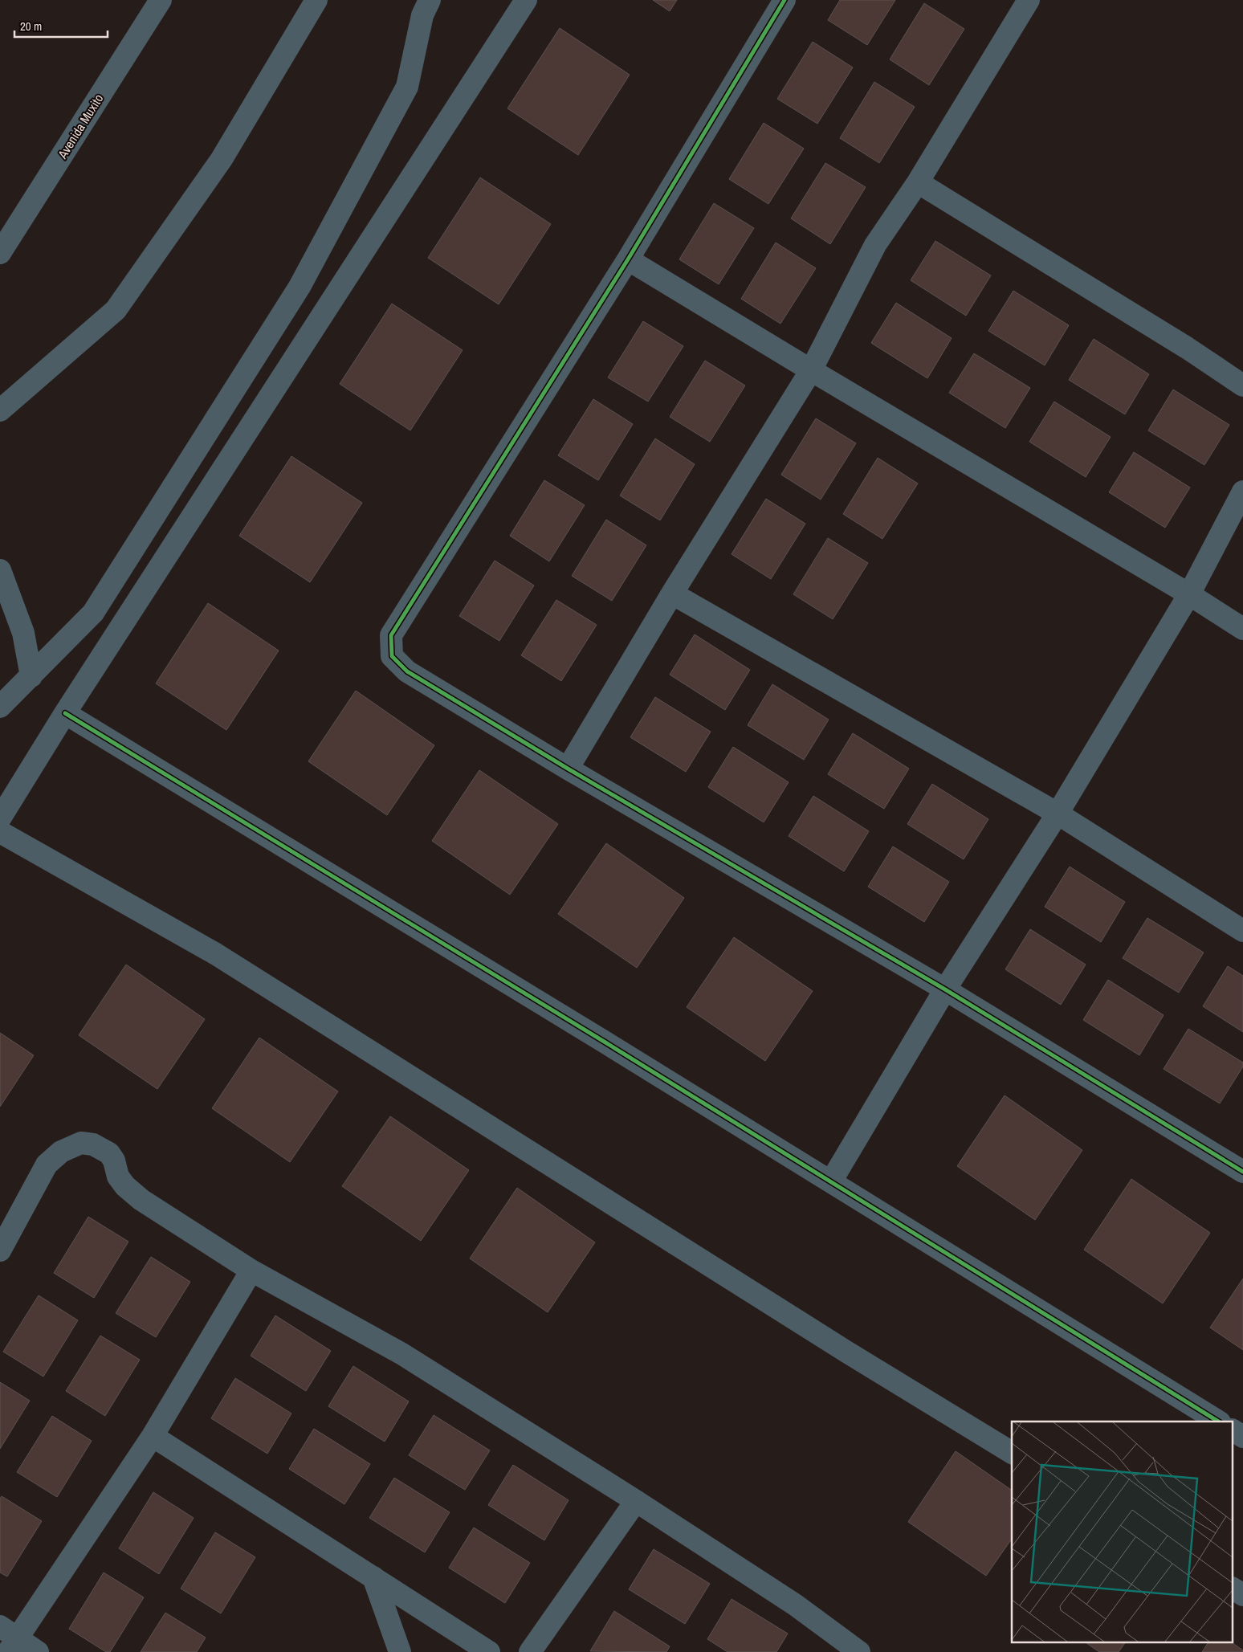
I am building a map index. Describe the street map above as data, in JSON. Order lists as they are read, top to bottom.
{
  "streets": {
    "street": ["Avenida Muxito"]
  },
  "scale_bar": "20 m"
}
